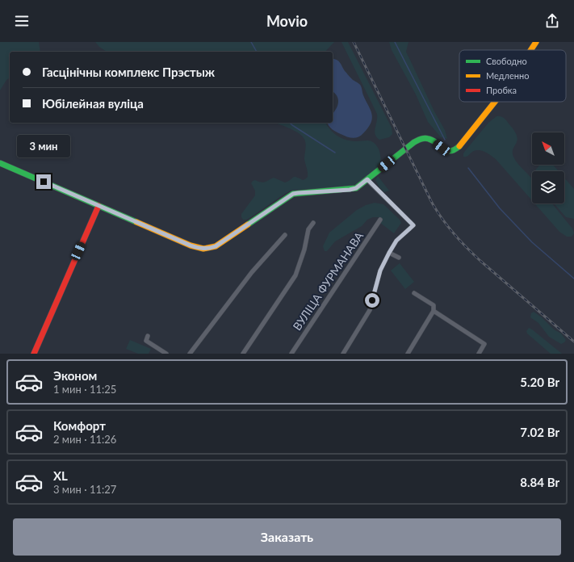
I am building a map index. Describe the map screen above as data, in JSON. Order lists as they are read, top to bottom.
{
  "streets": {
    "street": ["ВУЛІЦА ФУРМАНАВА"]
  },
  "legend": ["Свободно", "Медленно", "Пробка"],
  "north": "top left",
  "page": {
    "header": "Movio",
    "banner": ["Гасцінічны комплекс Прэстыж", "Юбілейная вуліца"],
    "bubble": "3 мин",
    "list": [
      {
        "name": "Эконом",
        "note": "1 мин · 11:25",
        "value": "5.20 Br"
      },
      {
        "name": "Комфорт",
        "note": "2 мин · 11:26",
        "value": "7.02 Br"
      },
      {
        "name": "XL",
        "note": "3 мин · 11:27",
        "value": "8.84 Br"
      }
    ],
    "buttons": "Заказать"
  }
}
